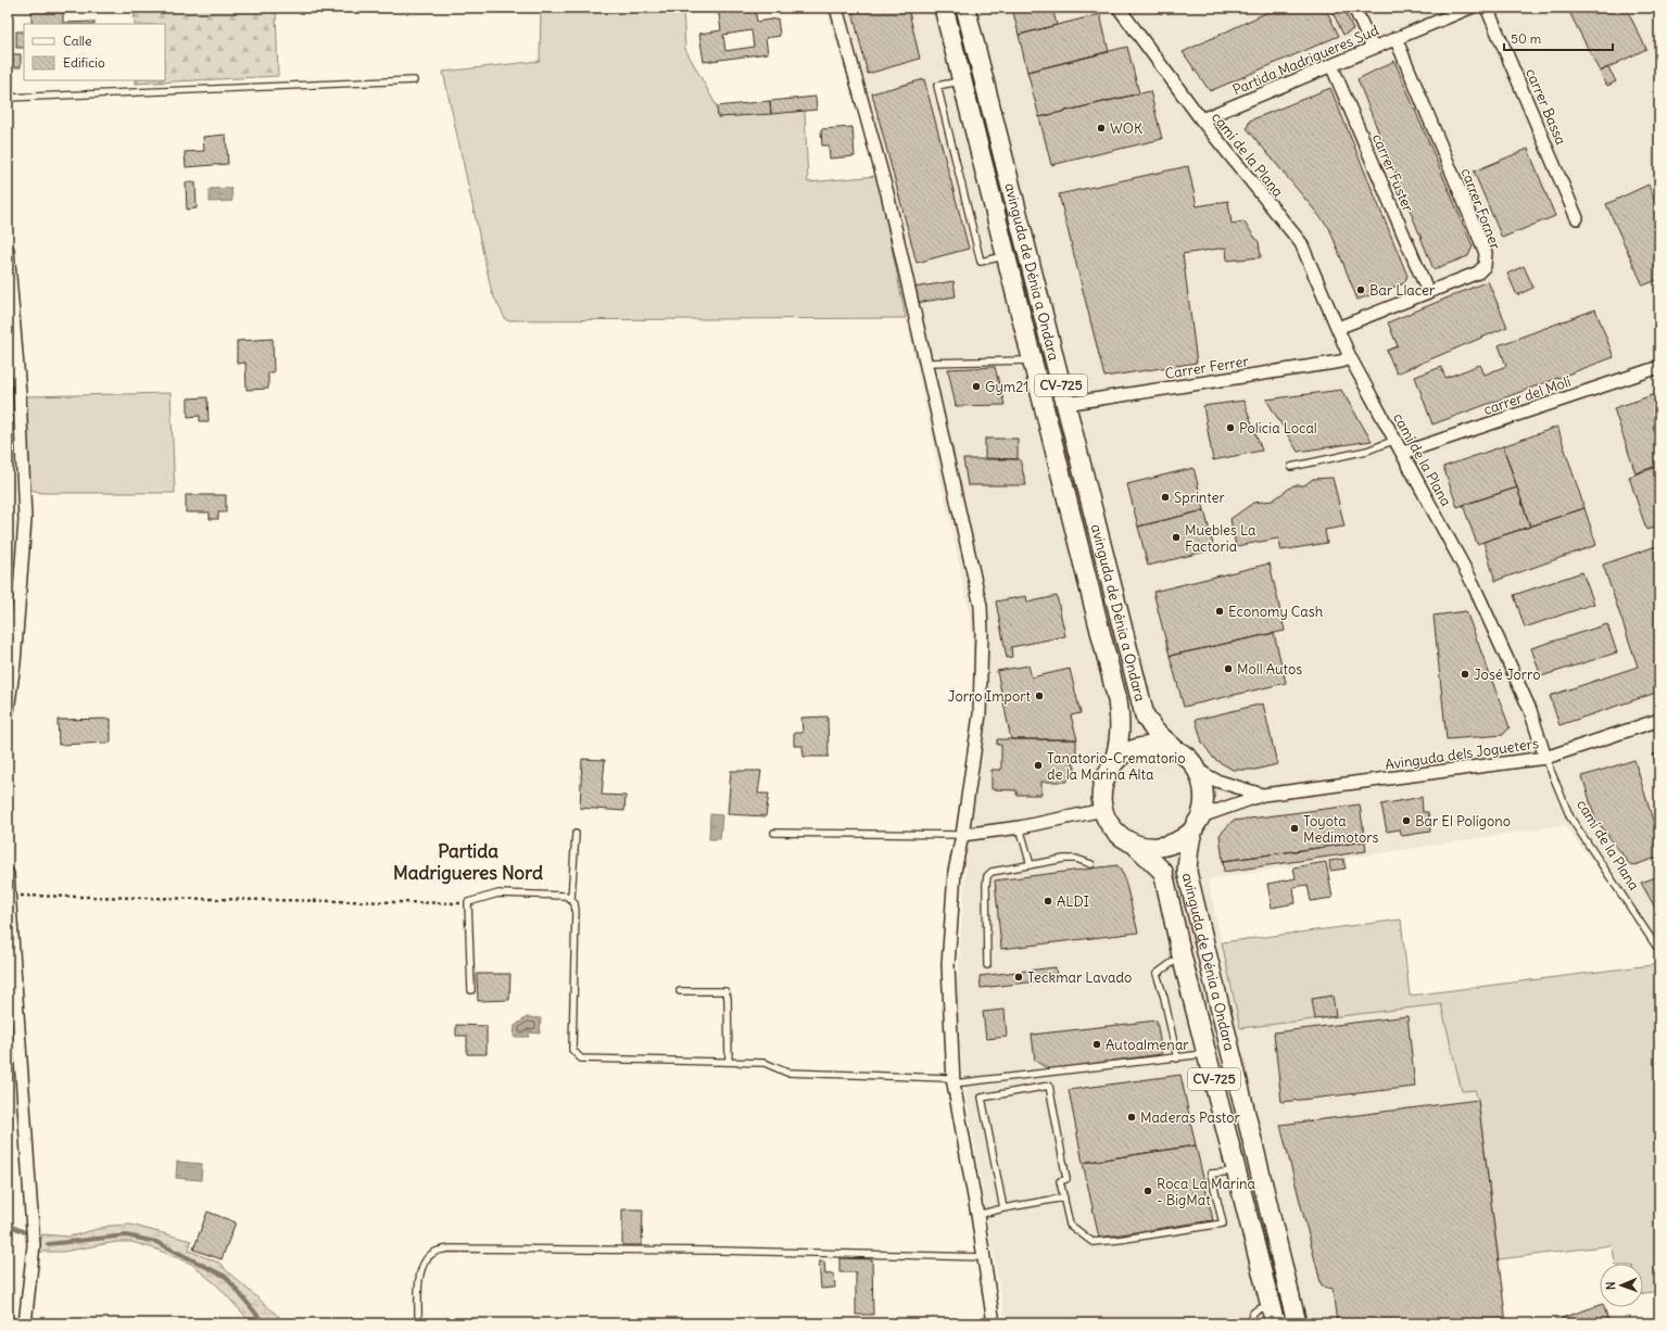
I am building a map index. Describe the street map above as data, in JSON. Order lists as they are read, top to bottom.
{
  "streets": {
    "main road": ["avinguda de Dénia a Ondara", "CV-725"],
    "street": [
      "Partida Madrigueres Sud",
      "carrer Bassa",
      "camí de la Plana",
      "carrer Fuster",
      "carrer Forner",
      "Carrer Ferrer",
      "carrer del Molí",
      "Avinguda dels Jogueters"
    ]
  },
  "crossings": [
    ["Partida Madrigueres Sud", "camí de la Plana"],
    ["Partida Madrigueres Sud", "carrer Fuster"],
    ["Partida Madrigueres Sud", "carrer Forner"],
    ["camí de la Plana", "carrer Forner"],
    ["camí de la Plana", "Carrer Ferrer"],
    ["camí de la Plana", "carrer del Molí"],
    ["camí de la Plana", "Avinguda dels Jogueters"],
    ["carrer Fuster", "carrer Forner"],
    ["avinguda de Dénia a Ondara", "Carrer Ferrer"],
    ["avinguda de Dénia a Ondara", "CV-725"],
    ["avinguda de Dénia a Ondara", "Avinguda dels Jogueters"],
    ["CV-725", "Avinguda dels Jogueters"]
  ],
  "districts": ["Partida Madrigueres Nord"],
  "places": [
    "WOK",
    "Bar Llacer",
    "Gym21",
    "Policia Local",
    "Sprinter",
    "Muebles La Factoria",
    "Economy Cash",
    "Moll Autos",
    "José Jorro",
    "Jorro Import",
    "Tanatorio-Crematorio de la Marina Alta",
    "Bar El Polígono",
    "Toyota Medimotors",
    "ALDI",
    "Teckmar Lavado",
    "Autoalmenar",
    "Maderas Pastor",
    "Roca La Marina - BigMat"
  ],
  "legend": ["Calle", "Edificio"],
  "scale_bar": "50 m",
  "north": "left"
}
